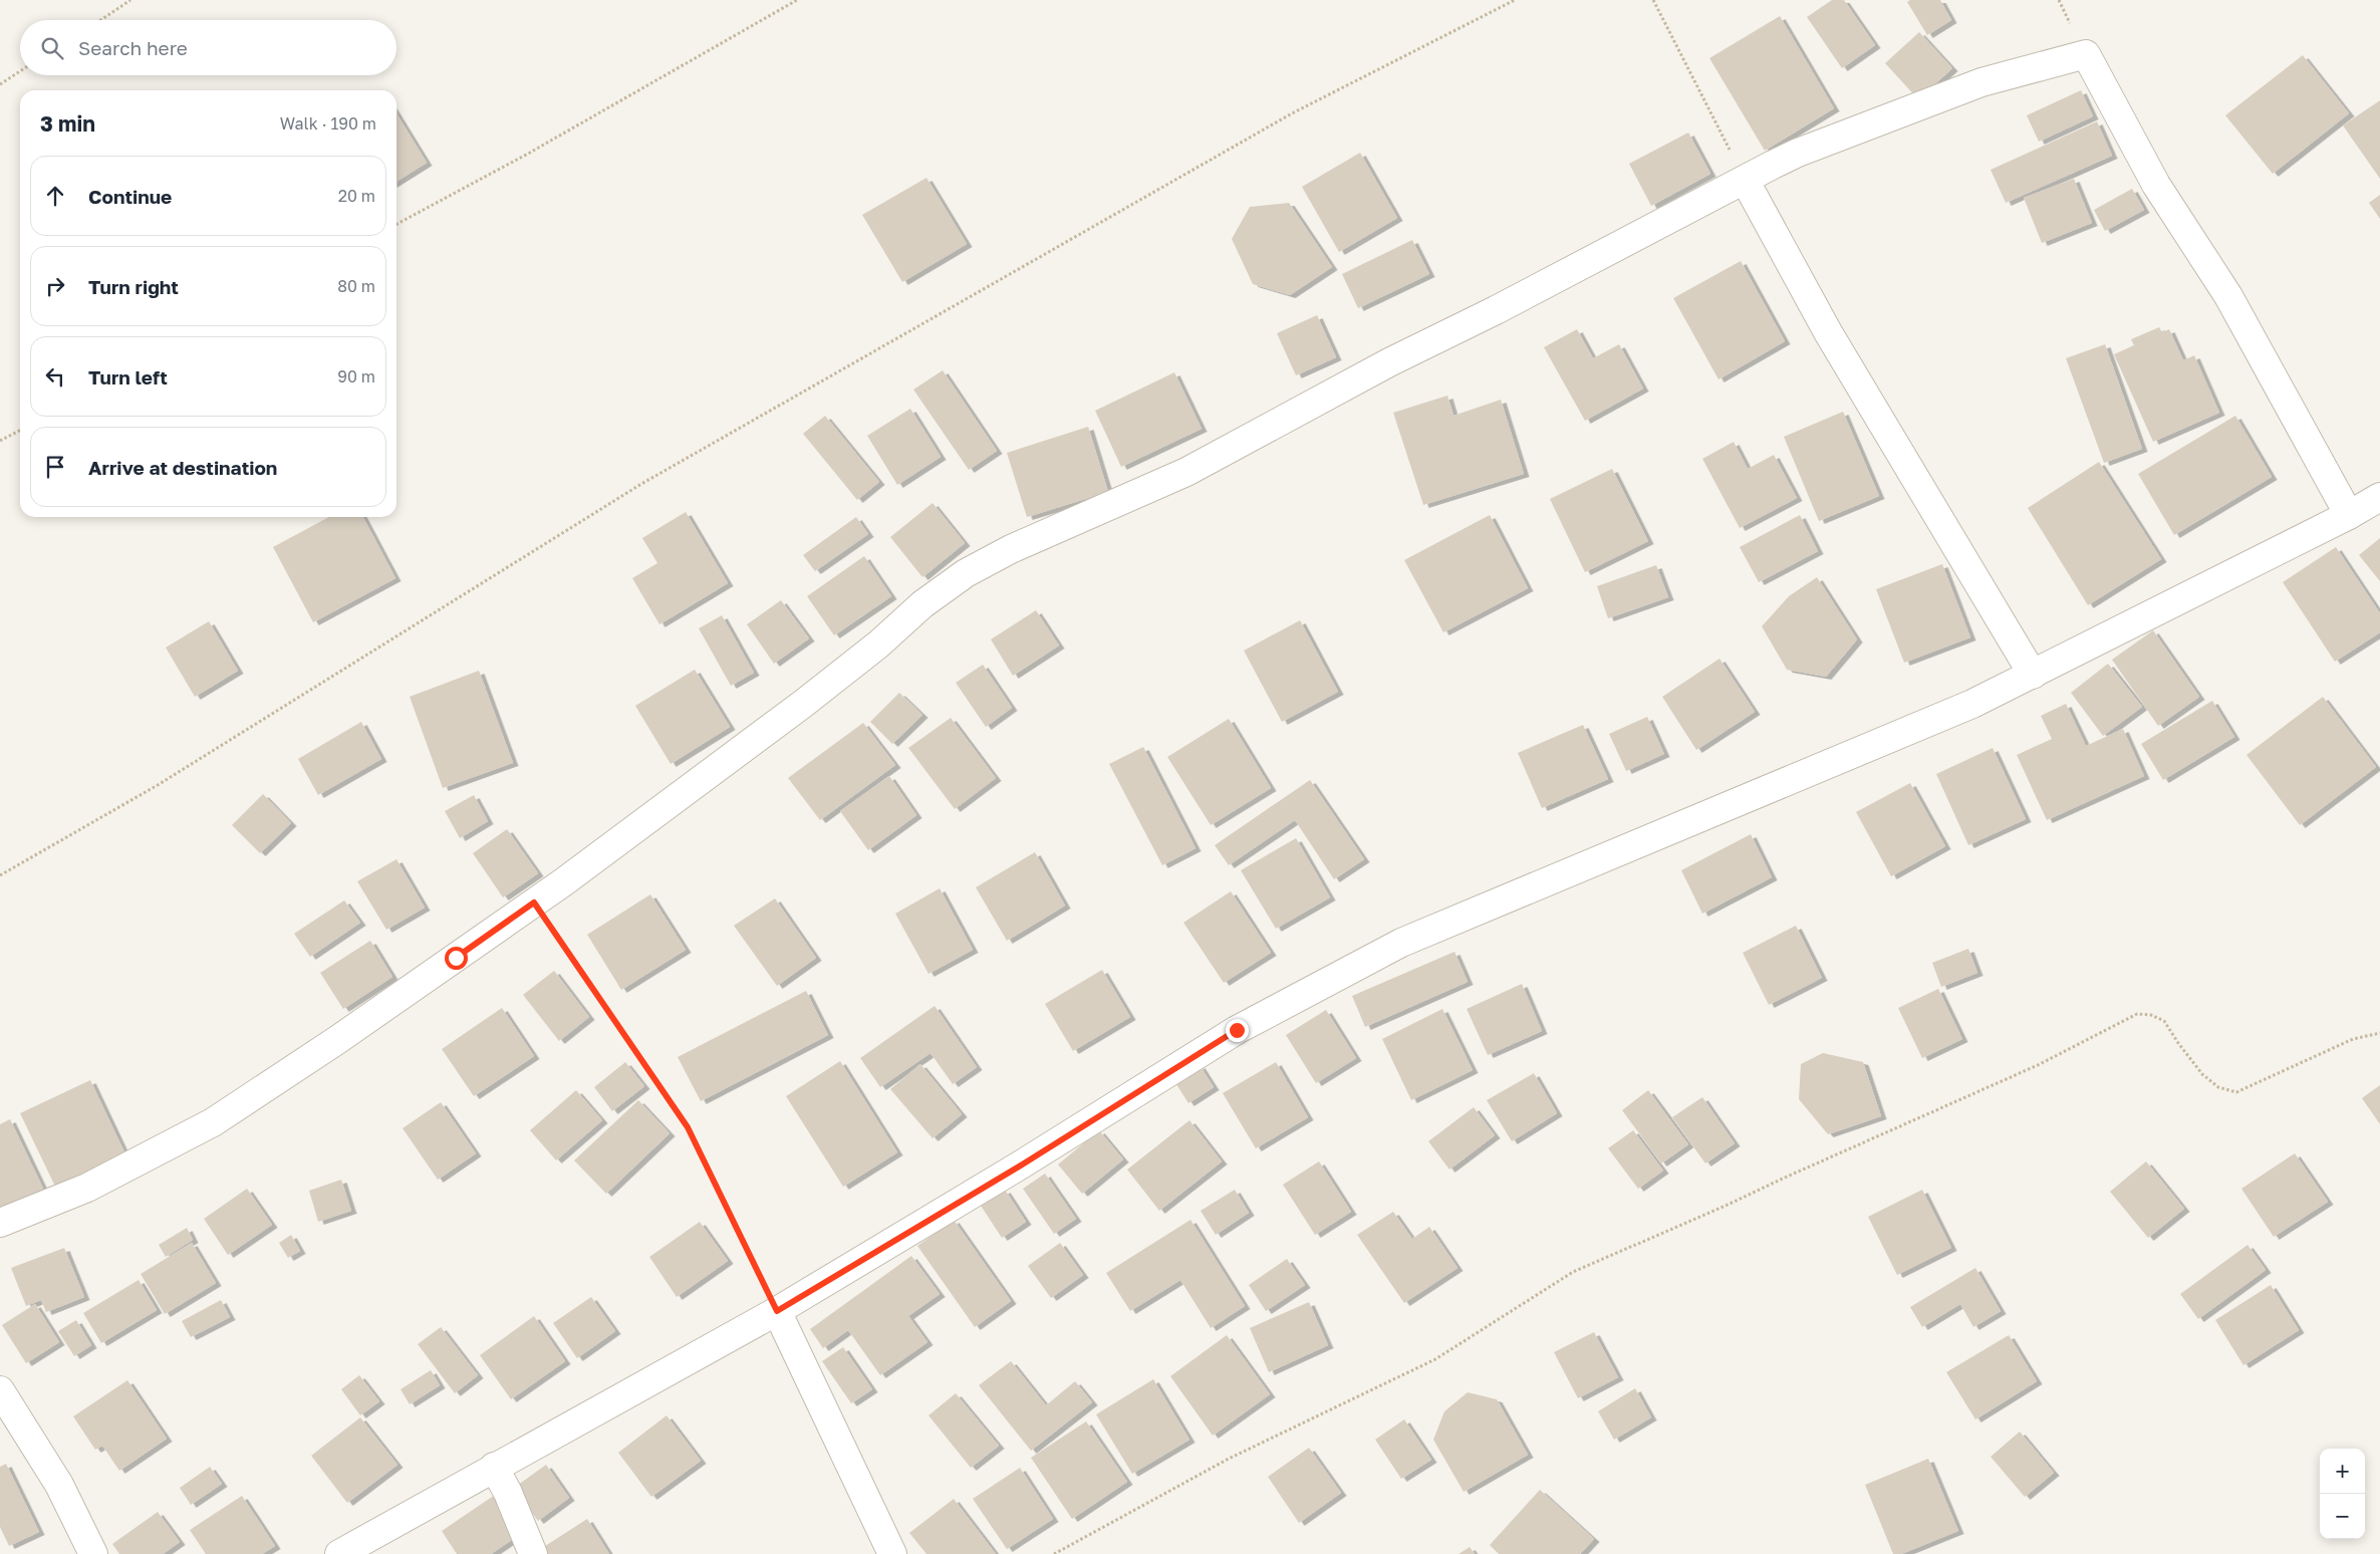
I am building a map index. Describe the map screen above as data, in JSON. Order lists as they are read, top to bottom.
{
  "page": {
    "search": "Search here",
    "heading": ["3 min", "Walk · 190 m"],
    "list": [
      ["Continue", "20 m"],
      ["Turn right", "80 m"],
      ["Turn left", "90 m"],
      "Arrive at destination"
    ],
    "map_buttons": ["+", "−"]
  }
}
